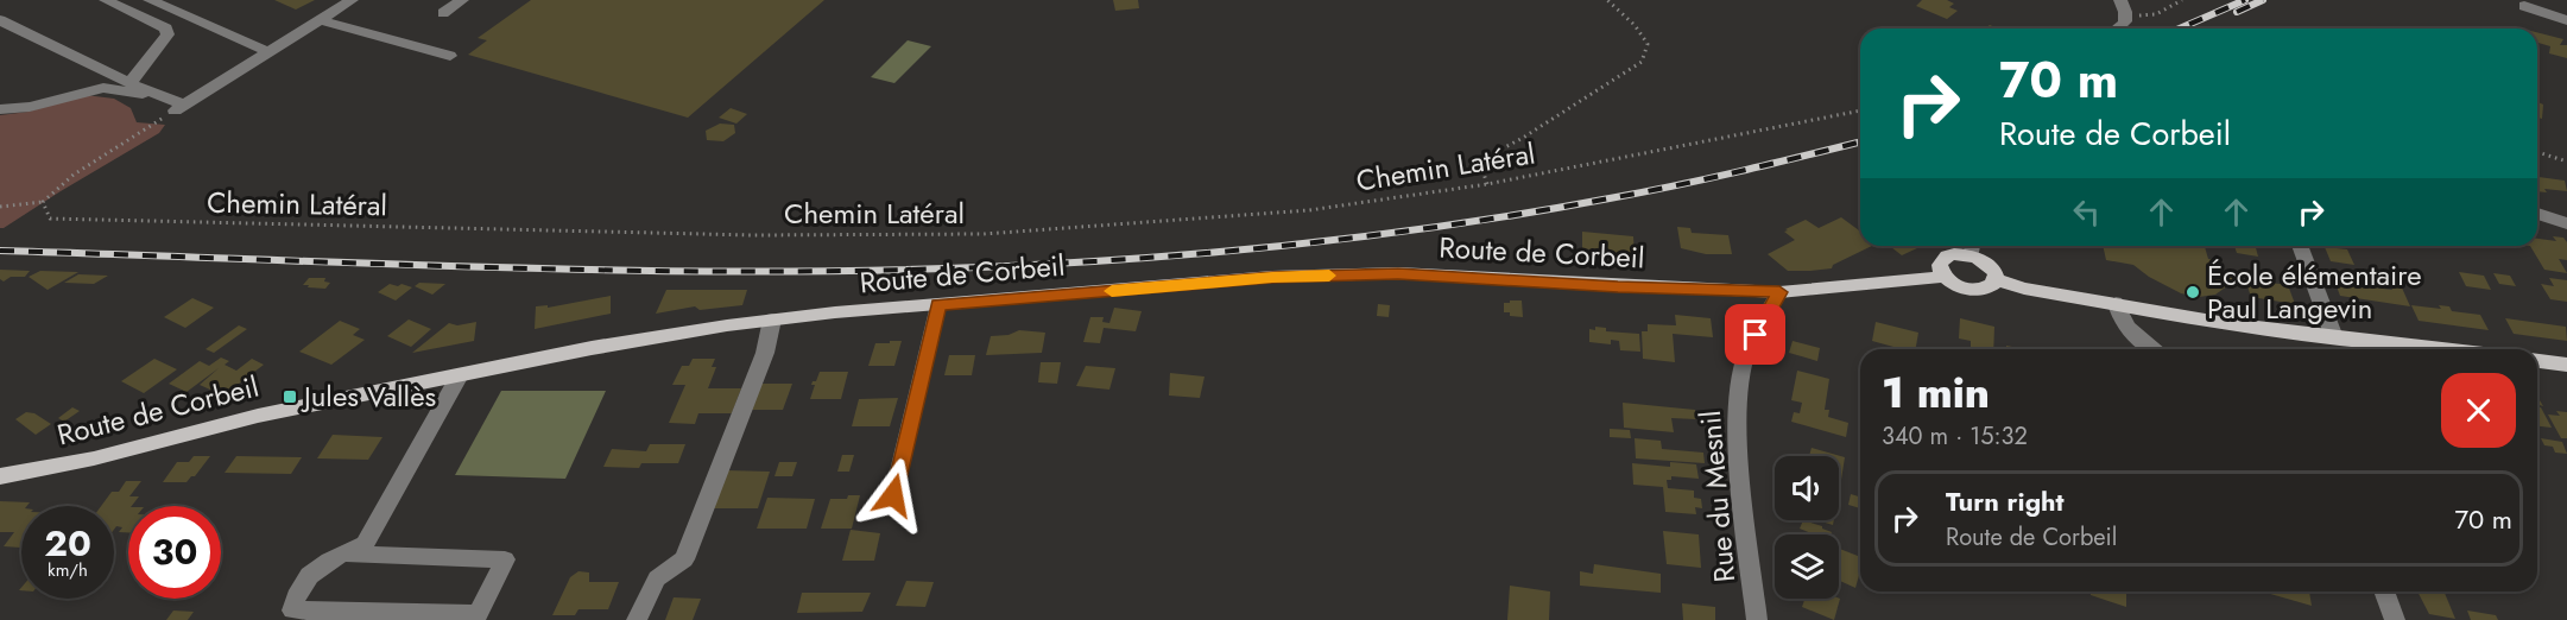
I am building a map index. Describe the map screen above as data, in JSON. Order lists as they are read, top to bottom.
{
  "streets": {
    "main road": ["Route de Corbeil"],
    "street": ["Rue du Mesnil"],
    "path": ["Chemin Latéral"]
  },
  "crossings": [
    ["Route de Corbeil", "Rue du Mesnil"]
  ],
  "places": {
    "other": ["École élémentaire Paul Langevin"],
    "transit": ["Jules Vallès"]
  },
  "page": {
    "turn": ["70 m", "Route de Corbeil"],
    "heading": ["1 min", "340 m · 15:32"],
    "list": [
      {
        "name": "Turn right",
        "note": "Route de Corbeil",
        "value": "70 m"
      }
    ],
    "speed": "20 km/h",
    "limit": "30"
  }
}
